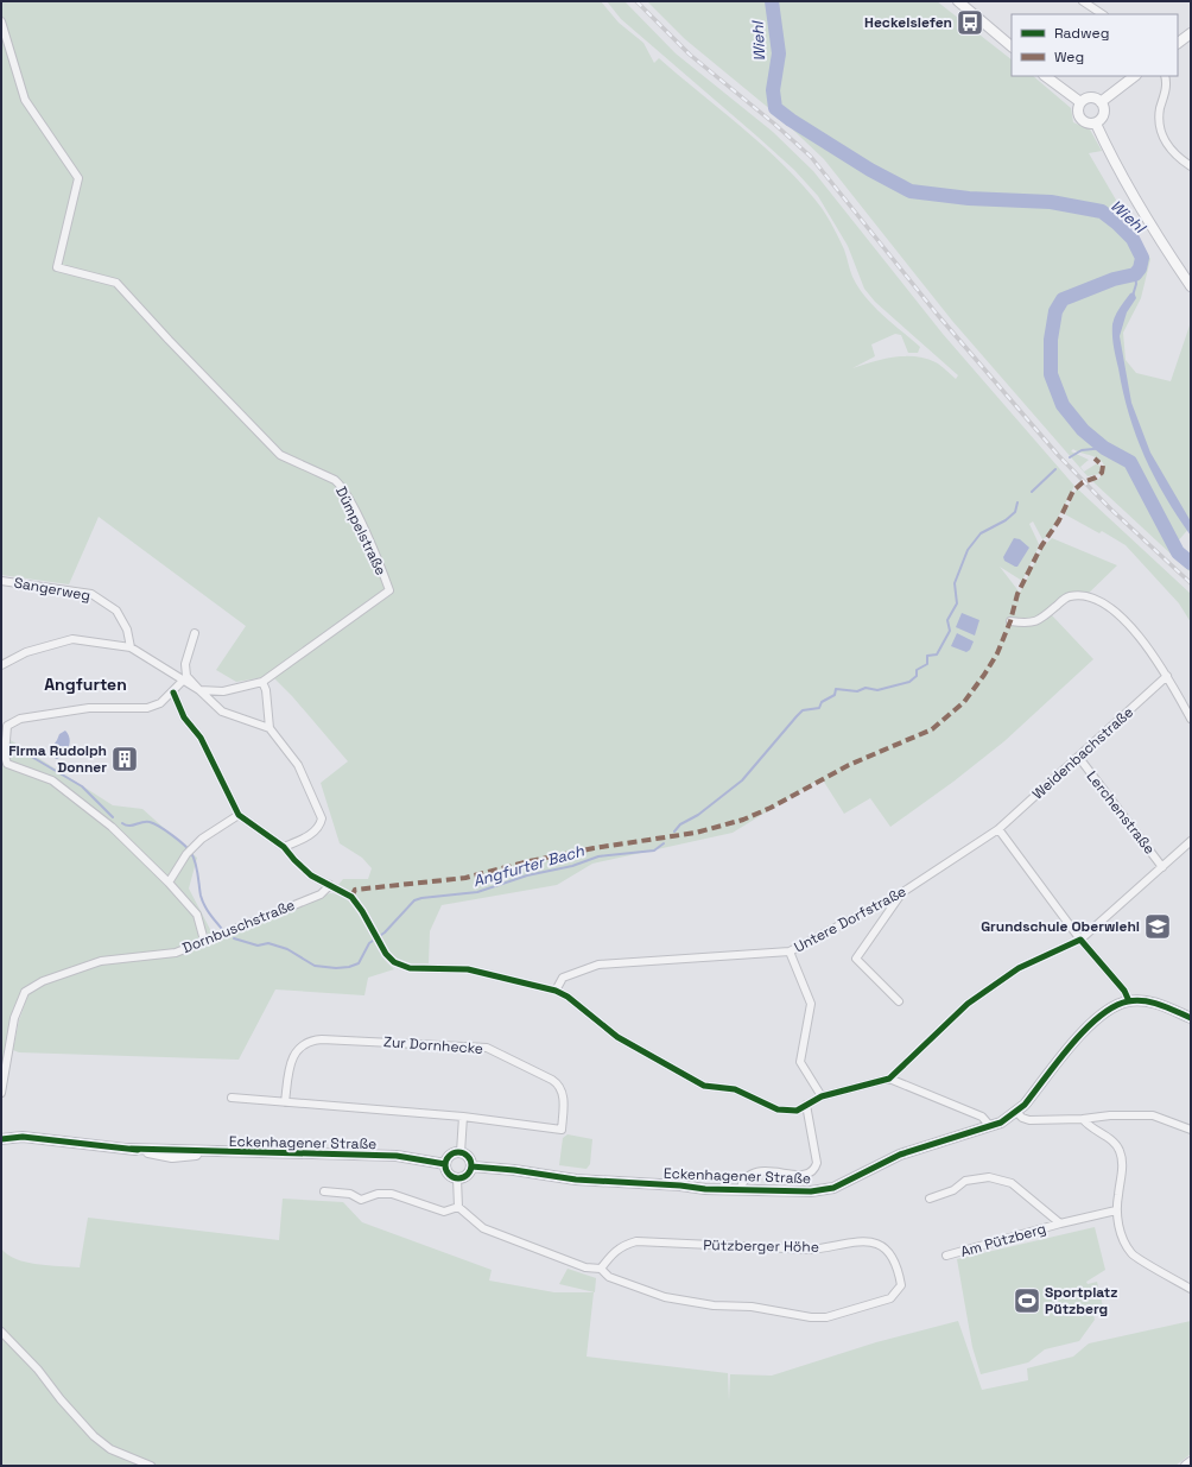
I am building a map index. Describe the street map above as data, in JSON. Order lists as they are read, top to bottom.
{
  "streets": {
    "main road": ["Eckenhagener Straße"],
    "street": [
      "Dümpelstraße",
      "Sangerweg",
      "Weidenbachstraße",
      "Lerchenstraße",
      "Untere Dorfstraße",
      "Dornbuschstraße",
      "Zur Dornhecke",
      "Am Pützberg",
      "Pützberger Höhe"
    ]
  },
  "crossings": [
    ["Weidenbachstraße", "Lerchenstraße"],
    ["Weidenbachstraße", "Untere Dorfstraße"]
  ],
  "districts": ["Angfurten"],
  "water": ["Wiehl", "Angfurter Bach"],
  "places": {
    "bus stop": ["Heckelsiefen"],
    "building": ["Firma Rudolph Donner"],
    "school or university": ["Grundschule Oberwiehl"],
    "sports": ["Sportplatz Pützberg"]
  },
  "legend": ["Radweg", "Weg"]
}
